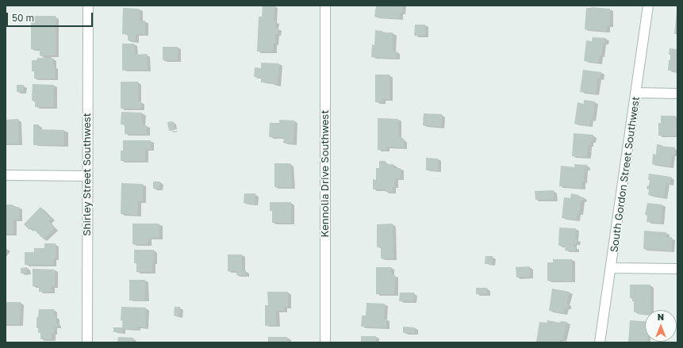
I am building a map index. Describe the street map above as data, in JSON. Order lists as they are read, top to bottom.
{
  "streets": {
    "street": ["Kennolia Drive Southwest", "Shirley Street Southwest", "South Gordon Street Southwest"]
  },
  "scale_bar": "50 m",
  "north": "top"
}
